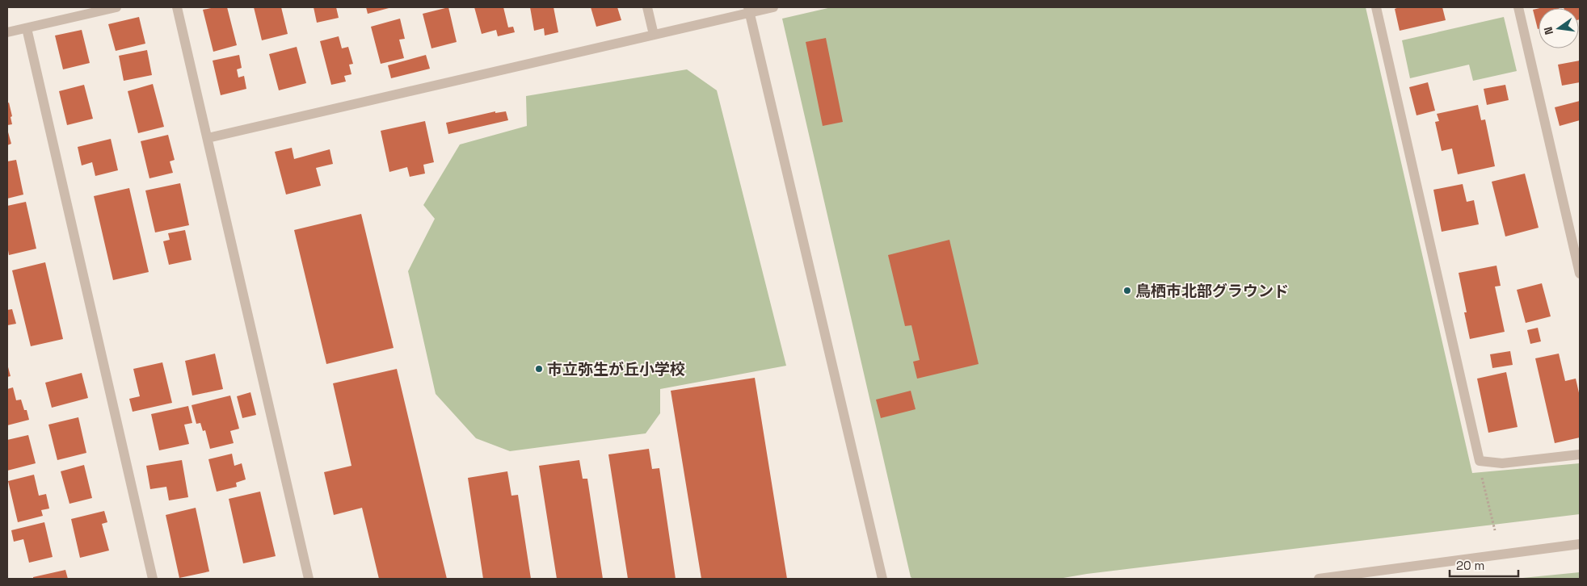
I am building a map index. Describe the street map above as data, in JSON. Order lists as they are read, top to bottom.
{
  "places": ["鳥栖市北部グラウンド", "市立弥生が丘小学校"],
  "scale_bar": "20 m",
  "north": "left"
}
